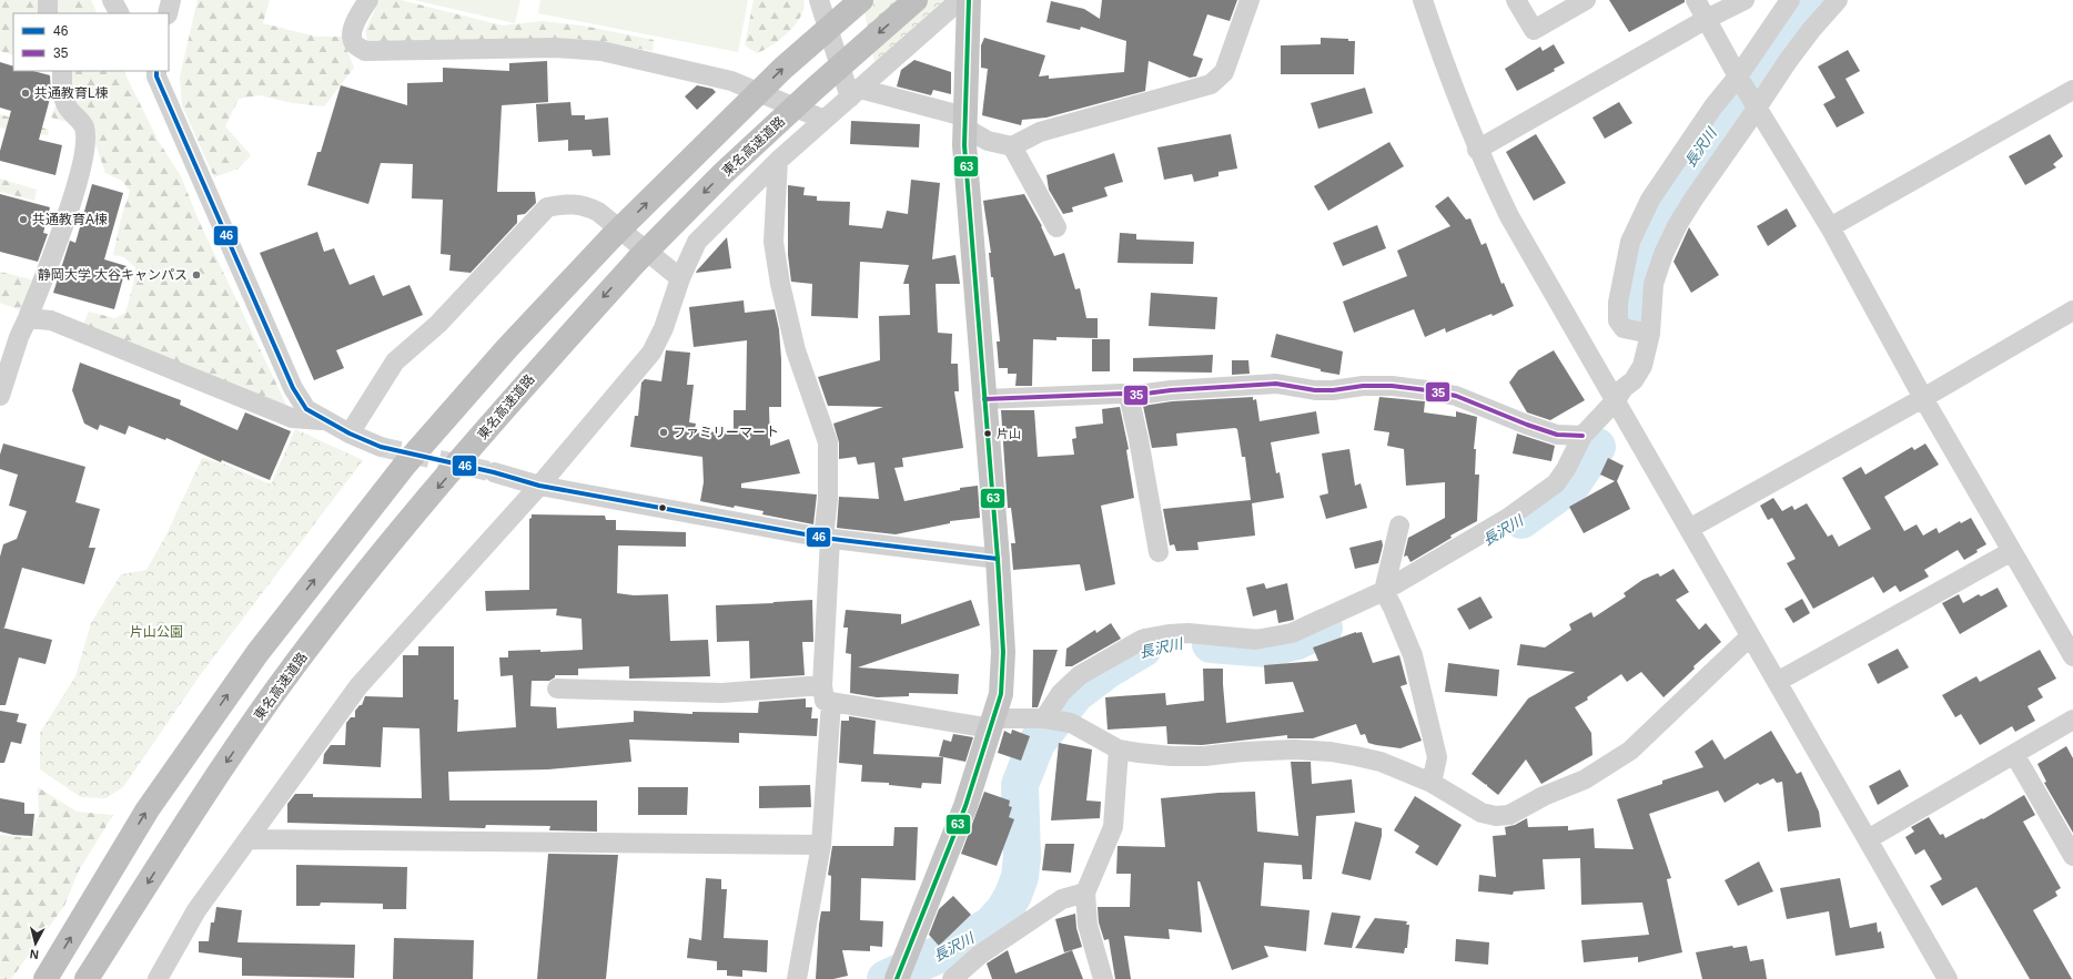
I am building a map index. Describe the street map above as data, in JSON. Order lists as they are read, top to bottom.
{
  "streets": {
    "highway": ["東名高速道路"]
  },
  "water": ["長沢川"],
  "parks": ["片山公園"],
  "places": [
    "共通教育L棟",
    "共通教育A棟",
    "静岡大学 大谷キャンパス",
    "ファミリーマート",
    "片山"
  ],
  "lines": ["transit line 63", "transit line 46", "transit line 35"],
  "legend": ["46", "35"],
  "north": "bottom"
}
